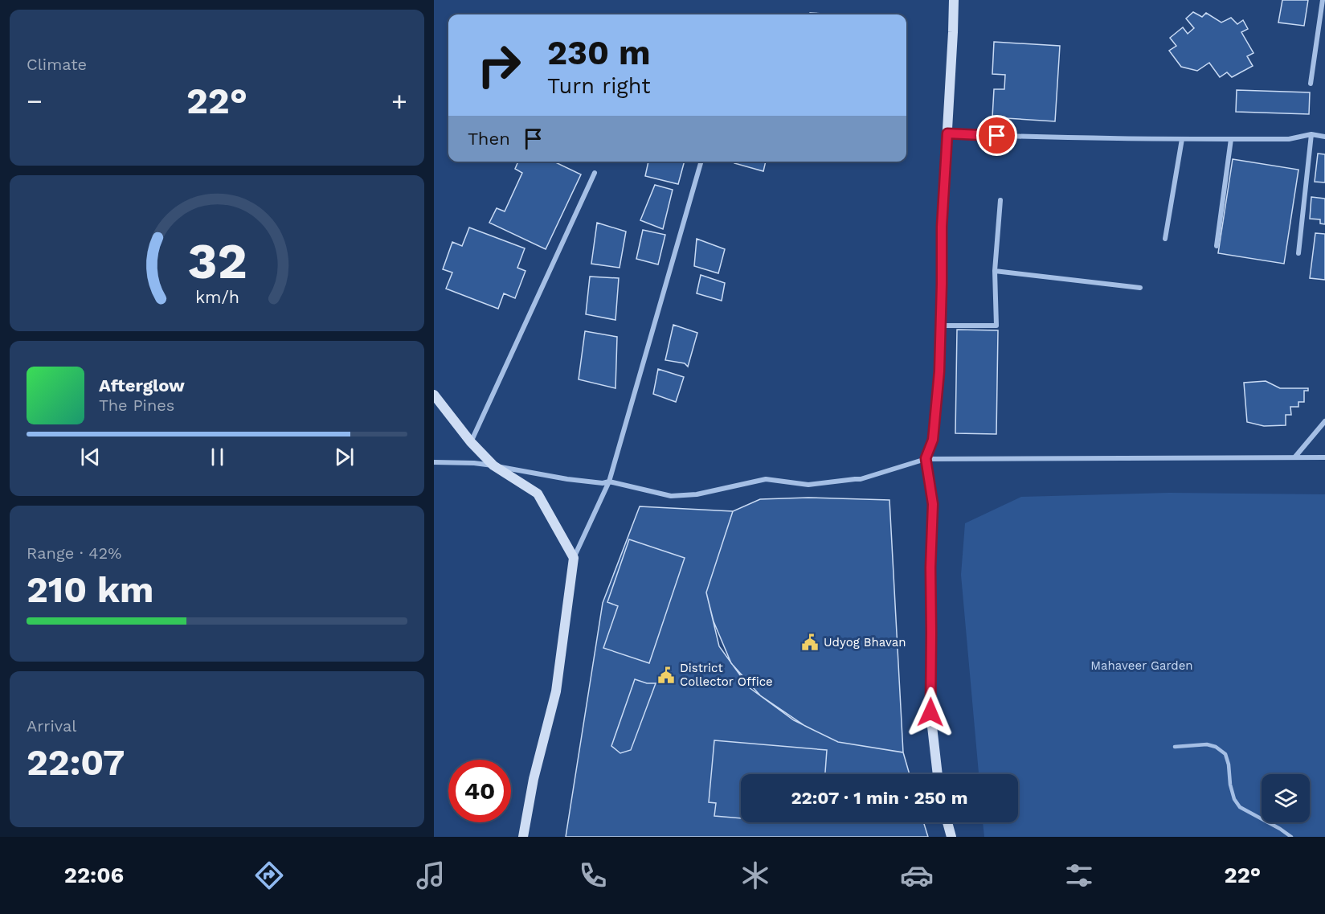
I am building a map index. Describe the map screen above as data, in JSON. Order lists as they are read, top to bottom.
{
  "parks": ["Mahaveer Garden"],
  "places": {
    "public building": ["Udyog Bhavan", "District Collector Office"]
  },
  "page": {
    "tile": [
      "Climate",
      ["Range · 42%", "210 km"],
      ["Arrival", "22:07"]
    ],
    "turn": ["230 m", "Turn right"],
    "heat": ["−", "22°", "+"],
    "then": "Then",
    "song": ["Afterglow", "The Pines"],
    "limit": "40",
    "trip": "22:07 · 1 min · 250 m",
    "tabs": ["22:06", "22°"],
    "gauge": ["32", "km/h"]
  }
}
